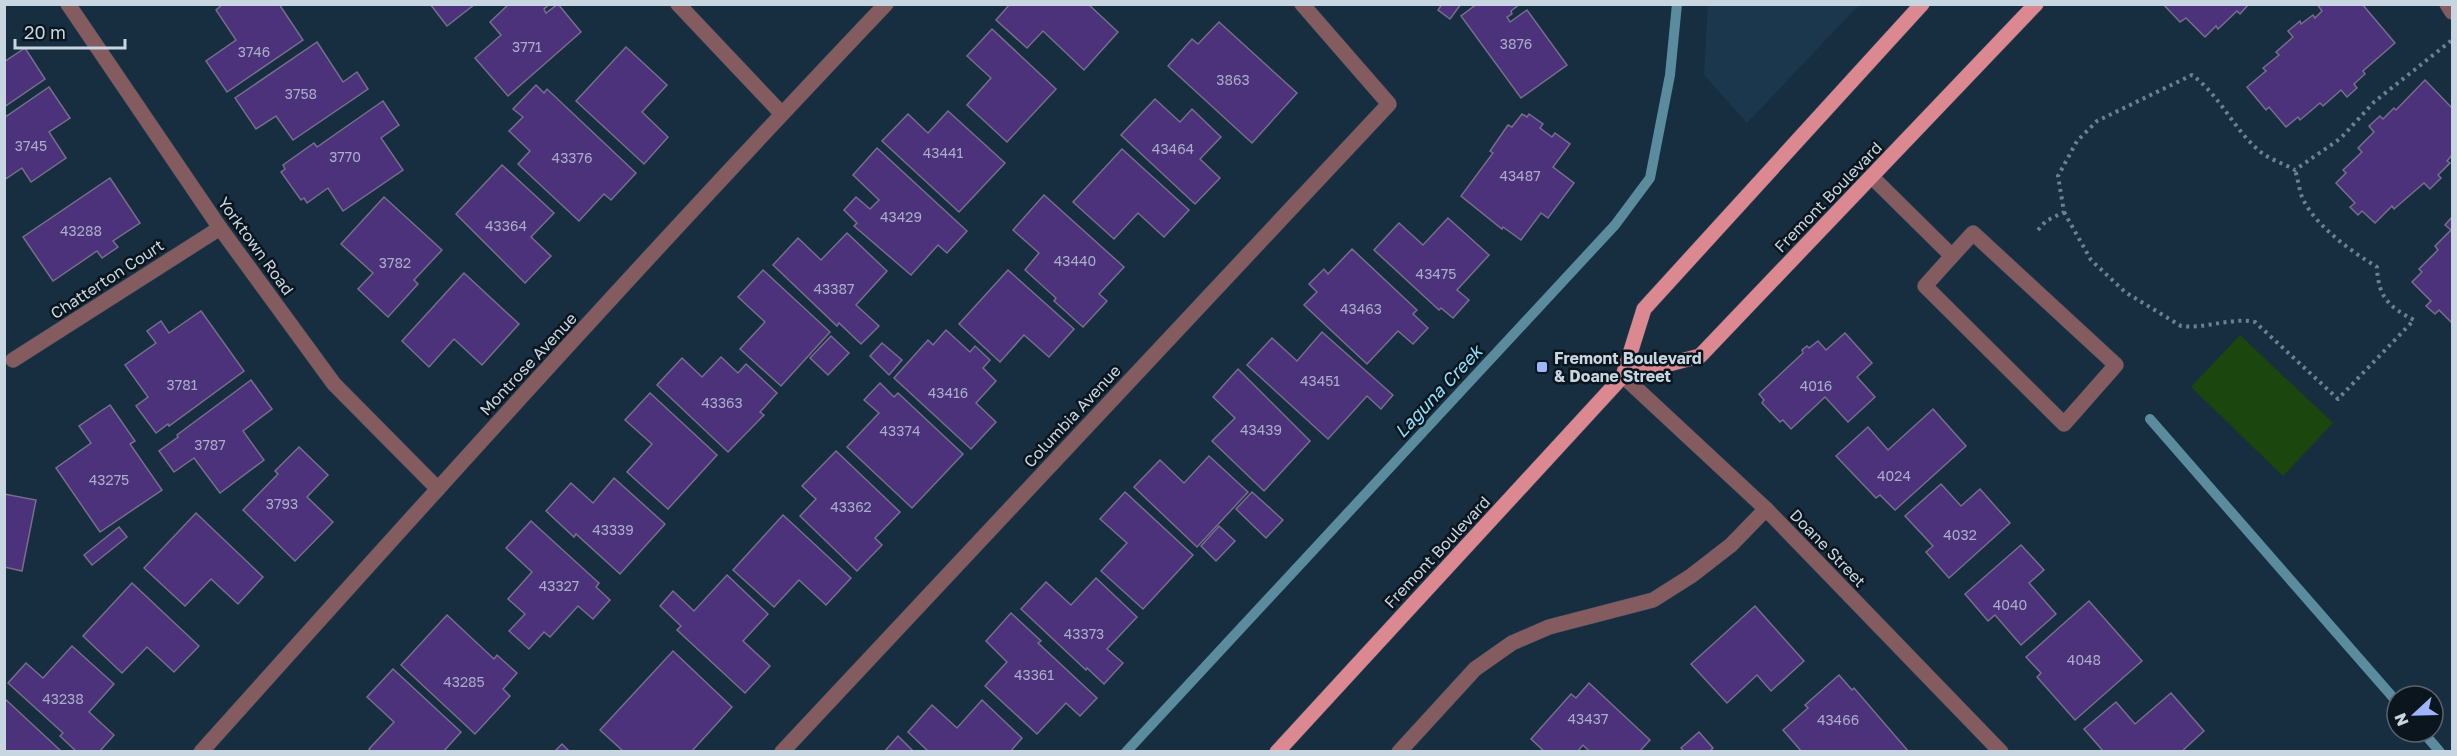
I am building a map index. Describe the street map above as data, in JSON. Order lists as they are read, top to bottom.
{
  "streets": {
    "main road": ["Fremont Boulevard"],
    "street": [
      "Yorktown Road",
      "Chatterton Court",
      "Montrose Avenue",
      "Columbia Avenue",
      "Doane Street"
    ]
  },
  "crossings": [
    ["Fremont Boulevard", "Doane Street"],
    ["Yorktown Road", "Chatterton Court"],
    ["Yorktown Road", "Montrose Avenue"]
  ],
  "water": ["Laguna Creek"],
  "places": {
    "transit": ["Fremont Boulevard & Doane Street"]
  },
  "house_numbers": [
    "3876",
    "3771",
    "3746",
    "3863",
    "3758",
    "3745",
    "43464",
    "43441",
    "3770",
    "43376",
    "43487",
    "43429",
    "43364",
    "43288",
    "43440",
    "3782",
    "43475",
    "43387",
    "43463",
    "43451",
    "3781",
    "4016",
    "43416",
    "43363",
    "43439",
    "43374",
    "3787",
    "4024",
    "43275",
    "3793",
    "43362",
    "43339",
    "4032",
    "43327",
    "4040",
    "43373",
    "4048",
    "43361",
    "43285",
    "43238",
    "43437",
    "43466"
  ],
  "scale_bar": "20 m",
  "north": "left"
}
